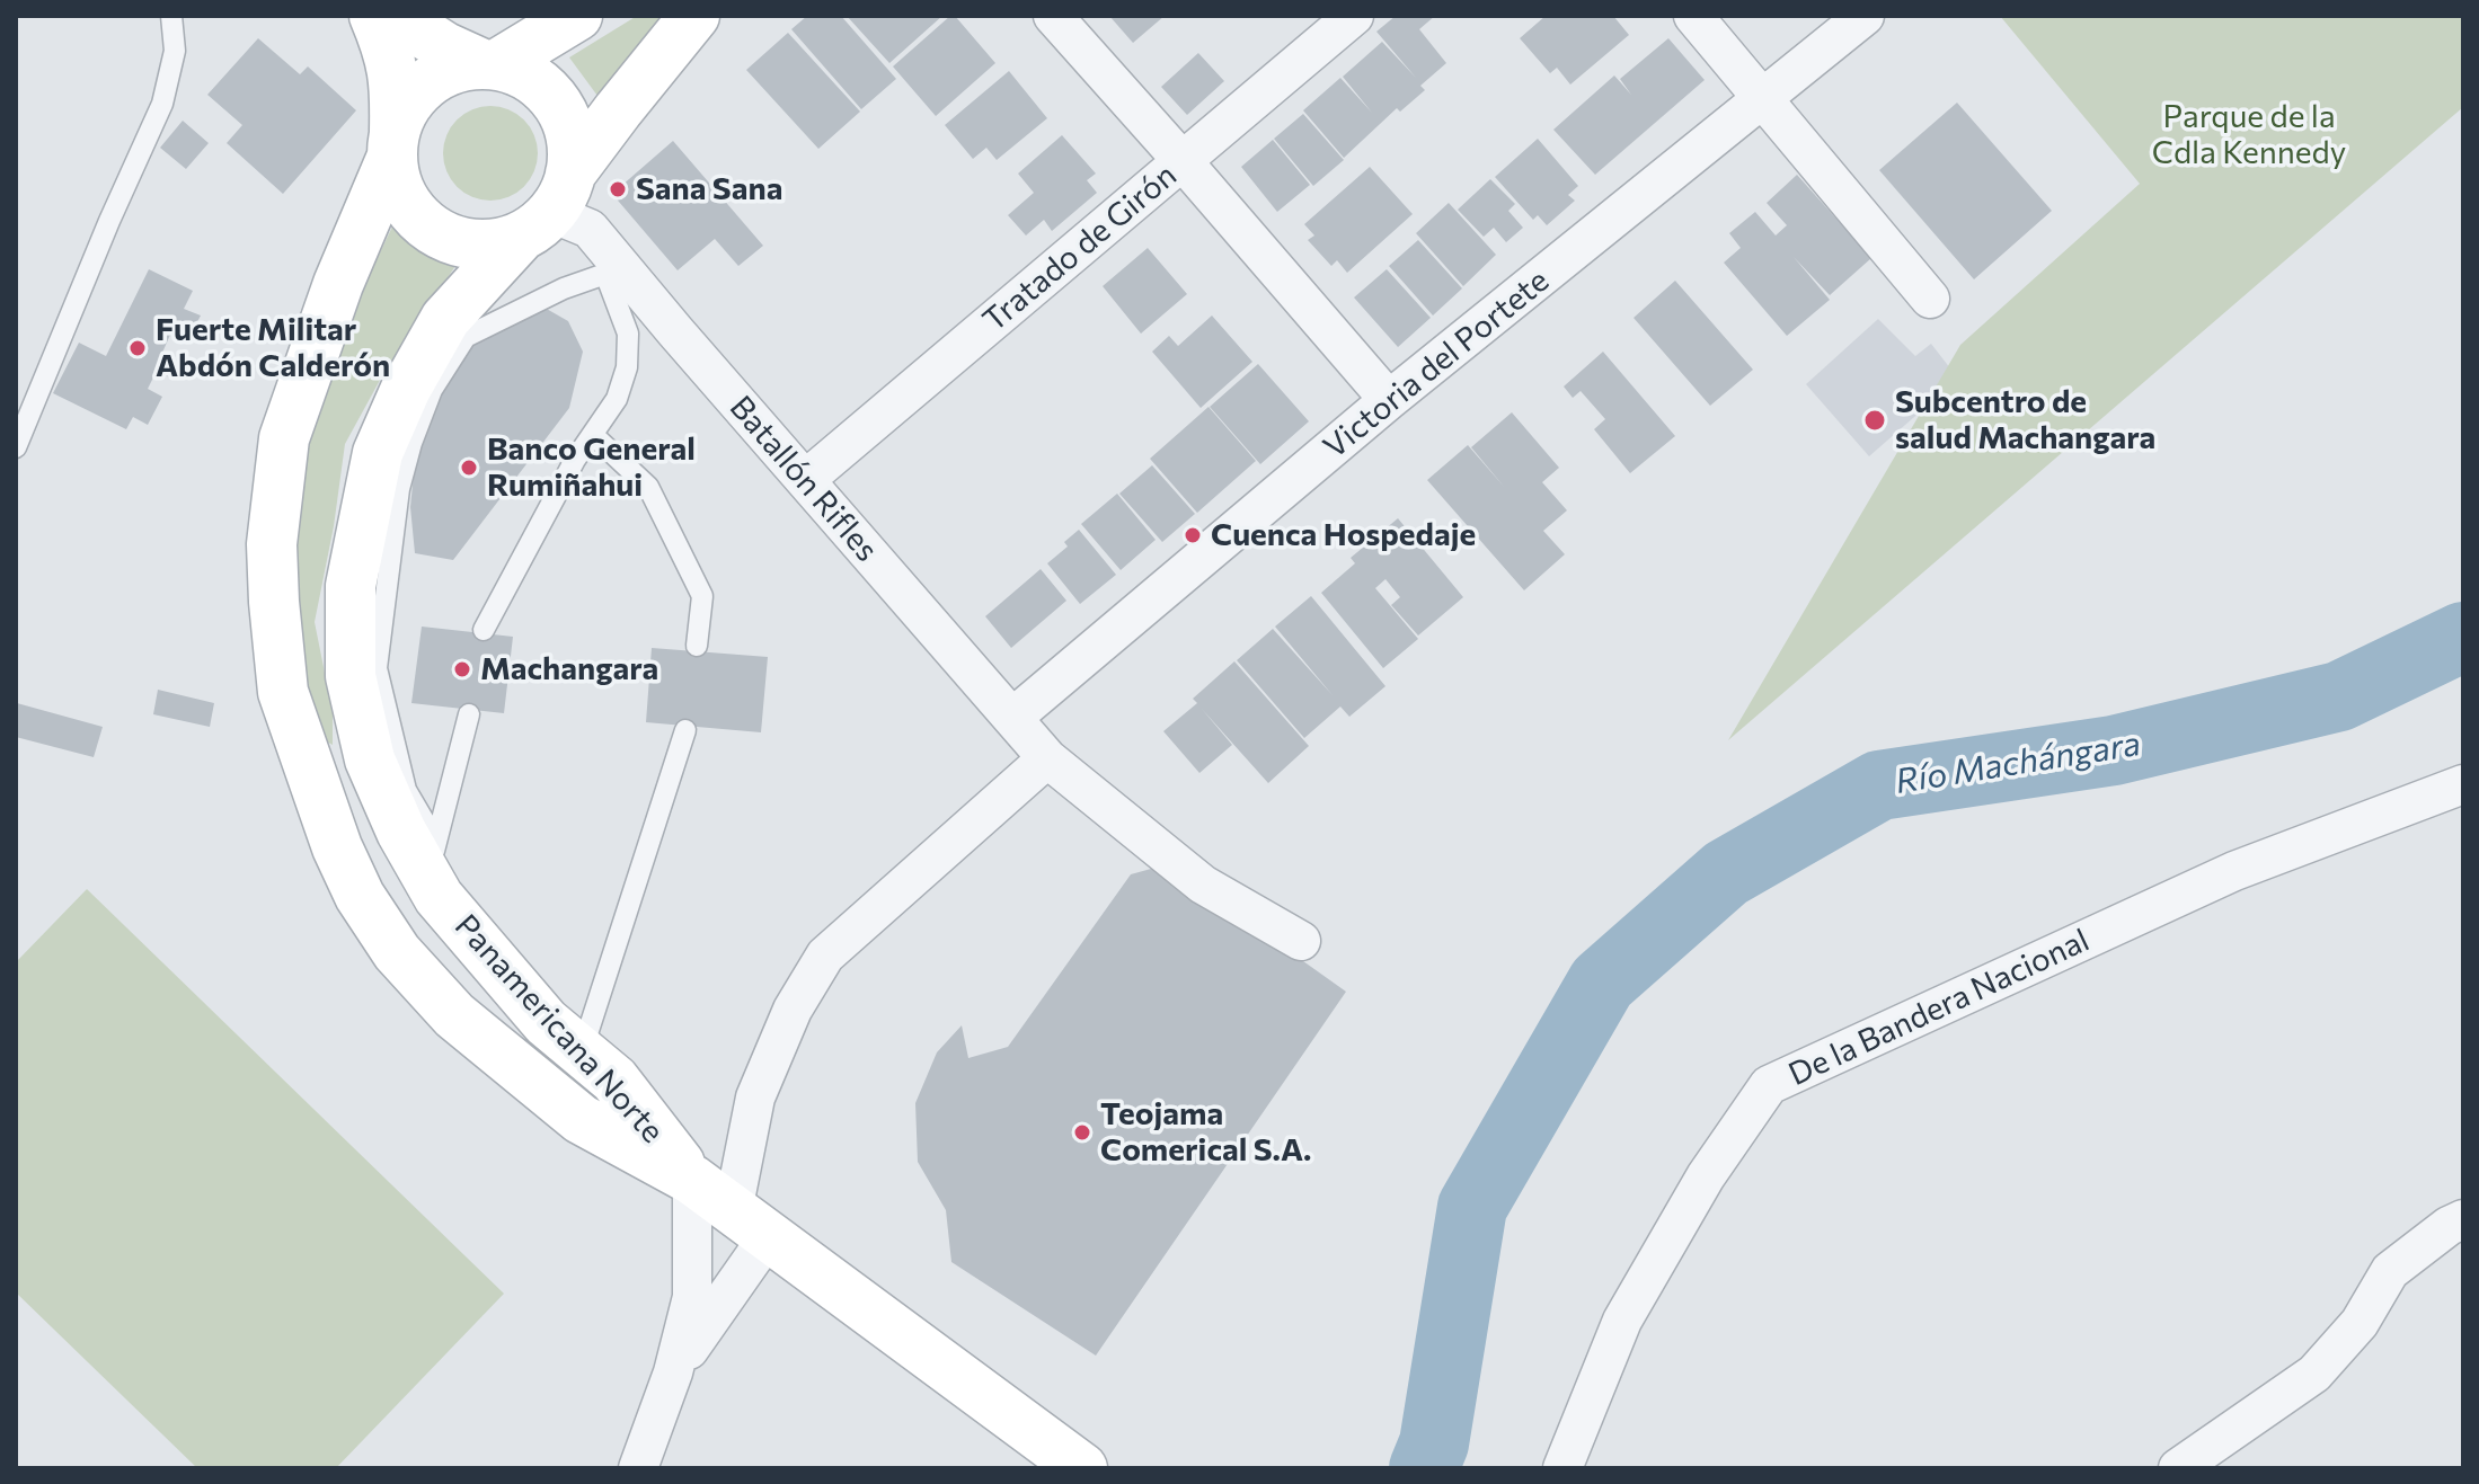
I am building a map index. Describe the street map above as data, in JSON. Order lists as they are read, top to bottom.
{
  "streets": {
    "main road": ["Panamericana Norte"],
    "street": [
      "Tratado de Girón",
      "Victoria del Portete",
      "Batallón Rifles",
      "De la Bandera Nacional"
    ]
  },
  "crossings": [
    ["Tratado de Girón", "Batallón Rifles"],
    ["Victoria del Portete", "Batallón Rifles"],
    ["Batallón Rifles", "Panamericana Norte"]
  ],
  "water": ["Río Machángara"],
  "parks": ["Parque de la Cdla Kennedy"],
  "places": [
    "Sana Sana",
    "Fuerte Militar Abdón Calderón",
    "Subcentro de salud Machangara",
    "Banco General Rumiñahui",
    "Cuenca Hospedaje",
    "Machangara",
    "Teojama Comerical S.A."
  ]
}
